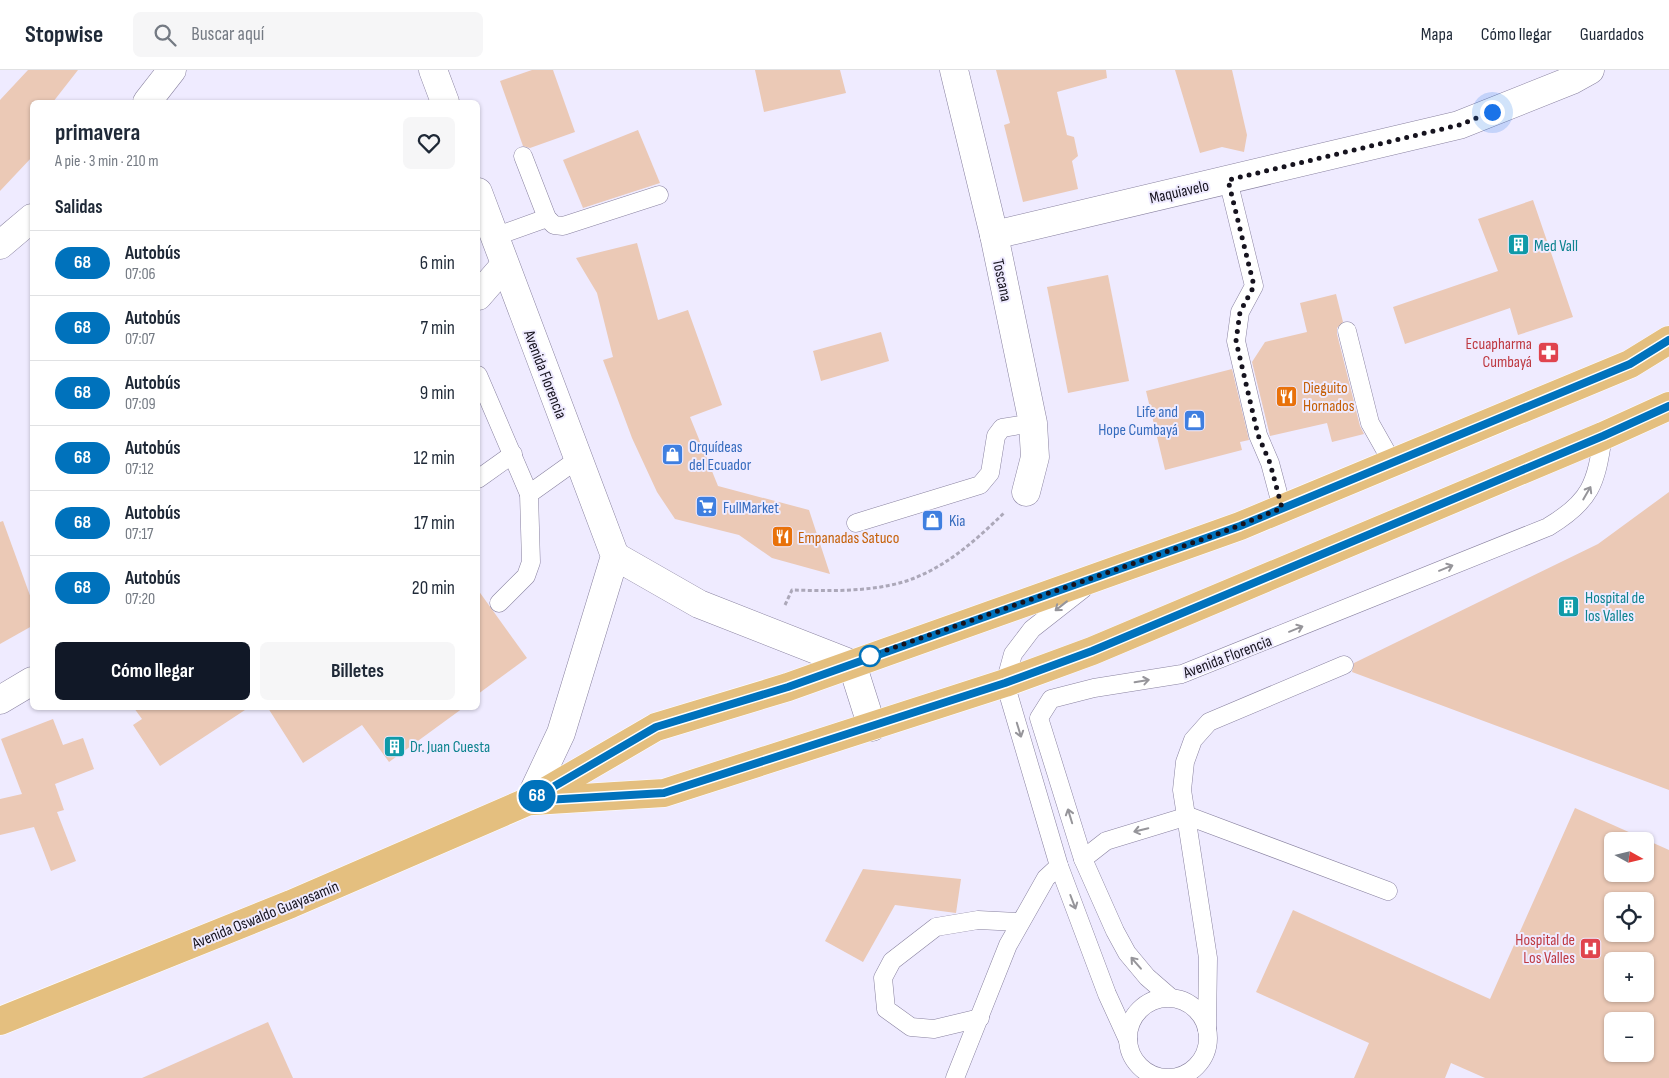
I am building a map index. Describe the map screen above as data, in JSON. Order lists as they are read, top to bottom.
{
  "streets": {
    "main road": ["Avenida Oswaldo Guayasamín"],
    "street": ["Maquiavelo", "Toscana", "Avenida Florencia"]
  },
  "crossings": [
    ["Maquiavelo", "Toscana"],
    ["Avenida Florencia", "Avenida Oswaldo Guayasamín"]
  ],
  "places": {
    "building": ["Med Vall", "Hospital de los Valles", "Dr. Juan Cuesta"],
    "pharmacy": ["Ecuapharma Cumbayá"],
    "restaurant": ["Dieguito Hornados", "Empanadas Satuco"],
    "shop": ["Life and Hope Cumbayá", "Orquídeas del Ecuador", "Kia"],
    "supermarket": ["FullMarket"],
    "hospital": ["Hospital de Los Valles"]
  },
  "lines": ["bus line 68"],
  "north": "right",
  "page": {
    "header": "Stopwise",
    "search": "Buscar aquí",
    "nav": ["Mapa", "Cómo llegar", "Guardados"],
    "on_map": "68",
    "heading": [
      ["primavera", "A pie · 3 min · 210 m"],
      "Salidas"
    ],
    "list": [
      {
        "mark": "68",
        "name": "Autobús",
        "note": "07:06",
        "value": "6 min"
      },
      {
        "mark": "68",
        "name": "Autobús",
        "note": "07:07",
        "value": "7 min"
      },
      {
        "mark": "68",
        "name": "Autobús",
        "note": "07:09",
        "value": "9 min"
      },
      {
        "mark": "68",
        "name": "Autobús",
        "note": "07:12",
        "value": "12 min"
      },
      {
        "mark": "68",
        "name": "Autobús",
        "note": "07:17",
        "value": "17 min"
      },
      {
        "mark": "68",
        "name": "Autobús",
        "note": "07:20",
        "value": "20 min"
      }
    ],
    "buttons": ["Cómo llegar", "Billetes"],
    "map_buttons": ["+", "−"]
  }
}
